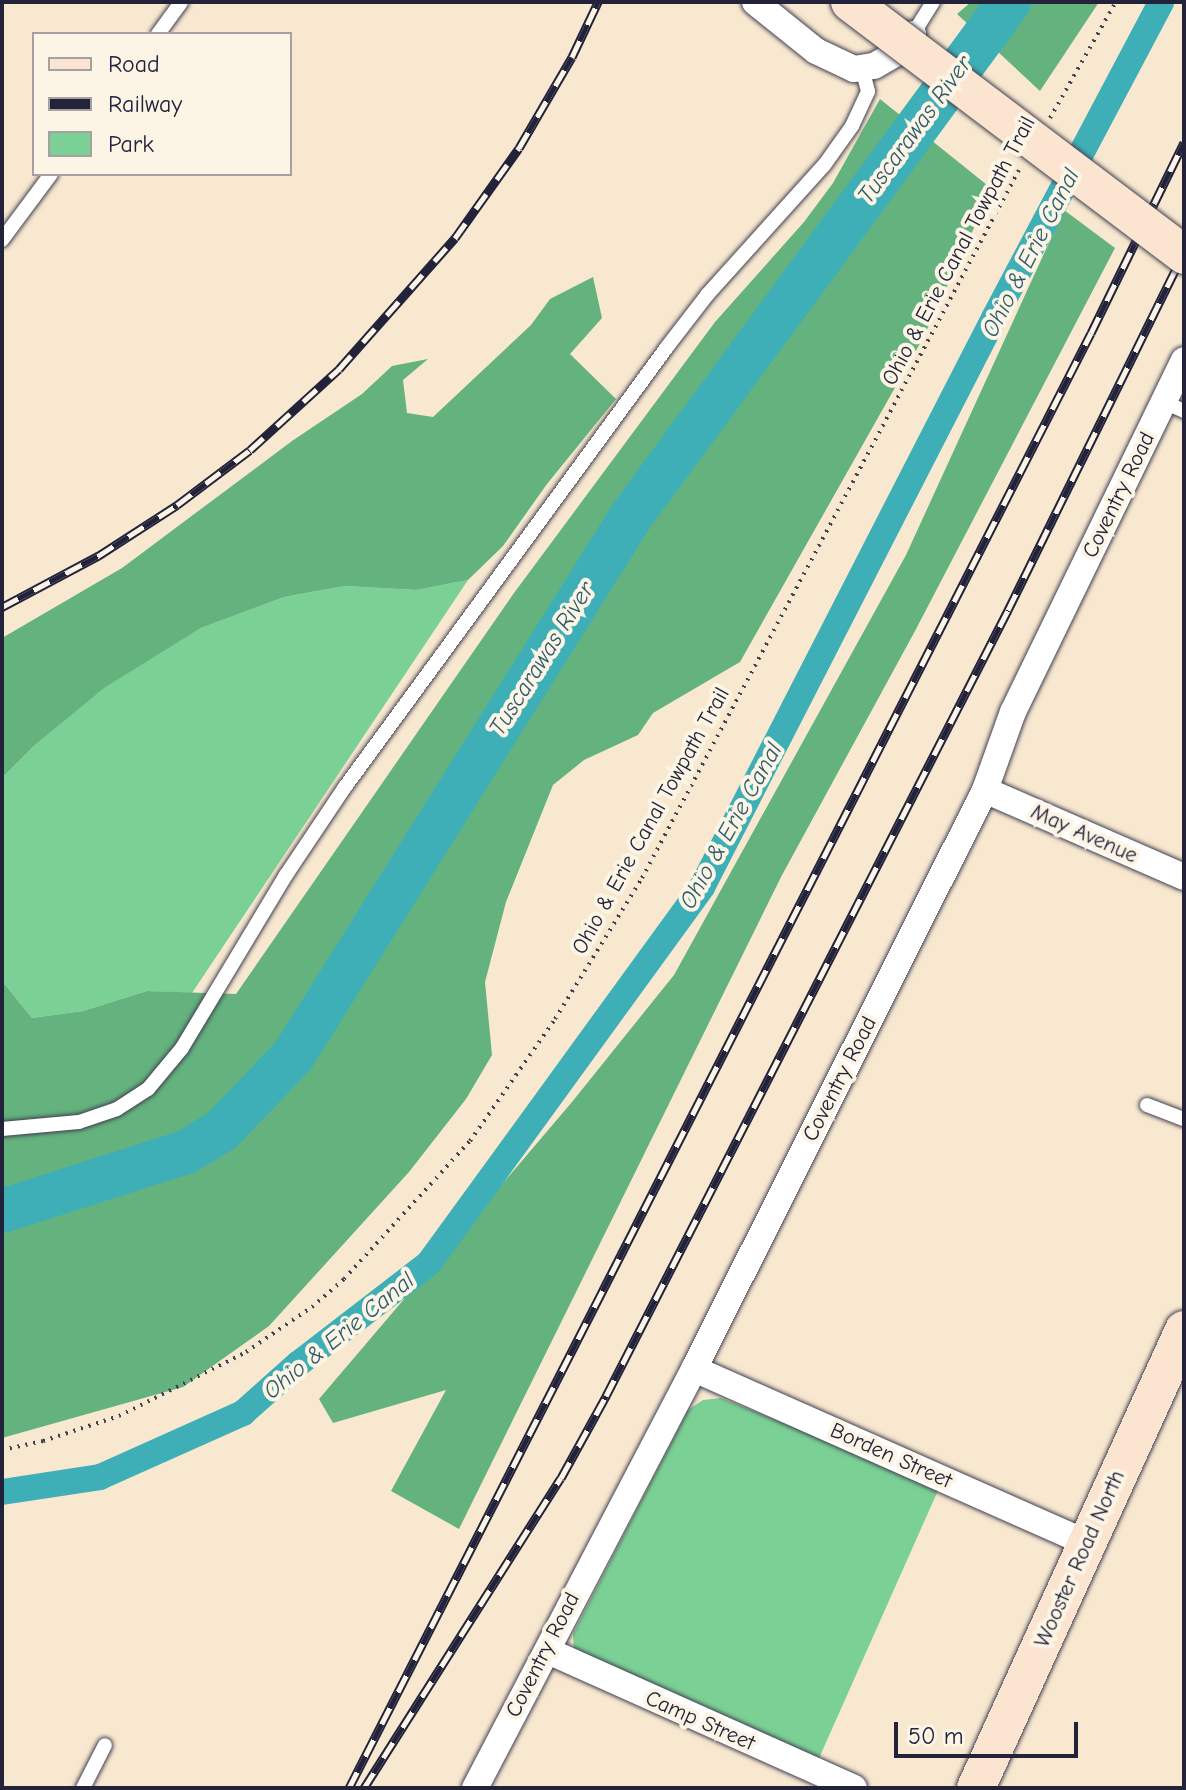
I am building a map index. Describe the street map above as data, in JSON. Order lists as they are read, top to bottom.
{
  "streets": {
    "main road": ["Wooster Road North"],
    "street": [
      "Coventry Road",
      "May Avenue",
      "Borden Street",
      "Camp Street"
    ],
    "path": ["Ohio & Erie Canal Towpath Trail"]
  },
  "crossings": [
    ["Coventry Road", "May Avenue"],
    ["Coventry Road", "Borden Street"],
    ["Coventry Road", "Camp Street"],
    ["Borden Street", "Wooster Road North"]
  ],
  "water": ["Tuscarawas River", "Ohio & Erie Canal"],
  "legend": ["Road", "Railway", "Park"],
  "scale_bar": "50 m"
}
